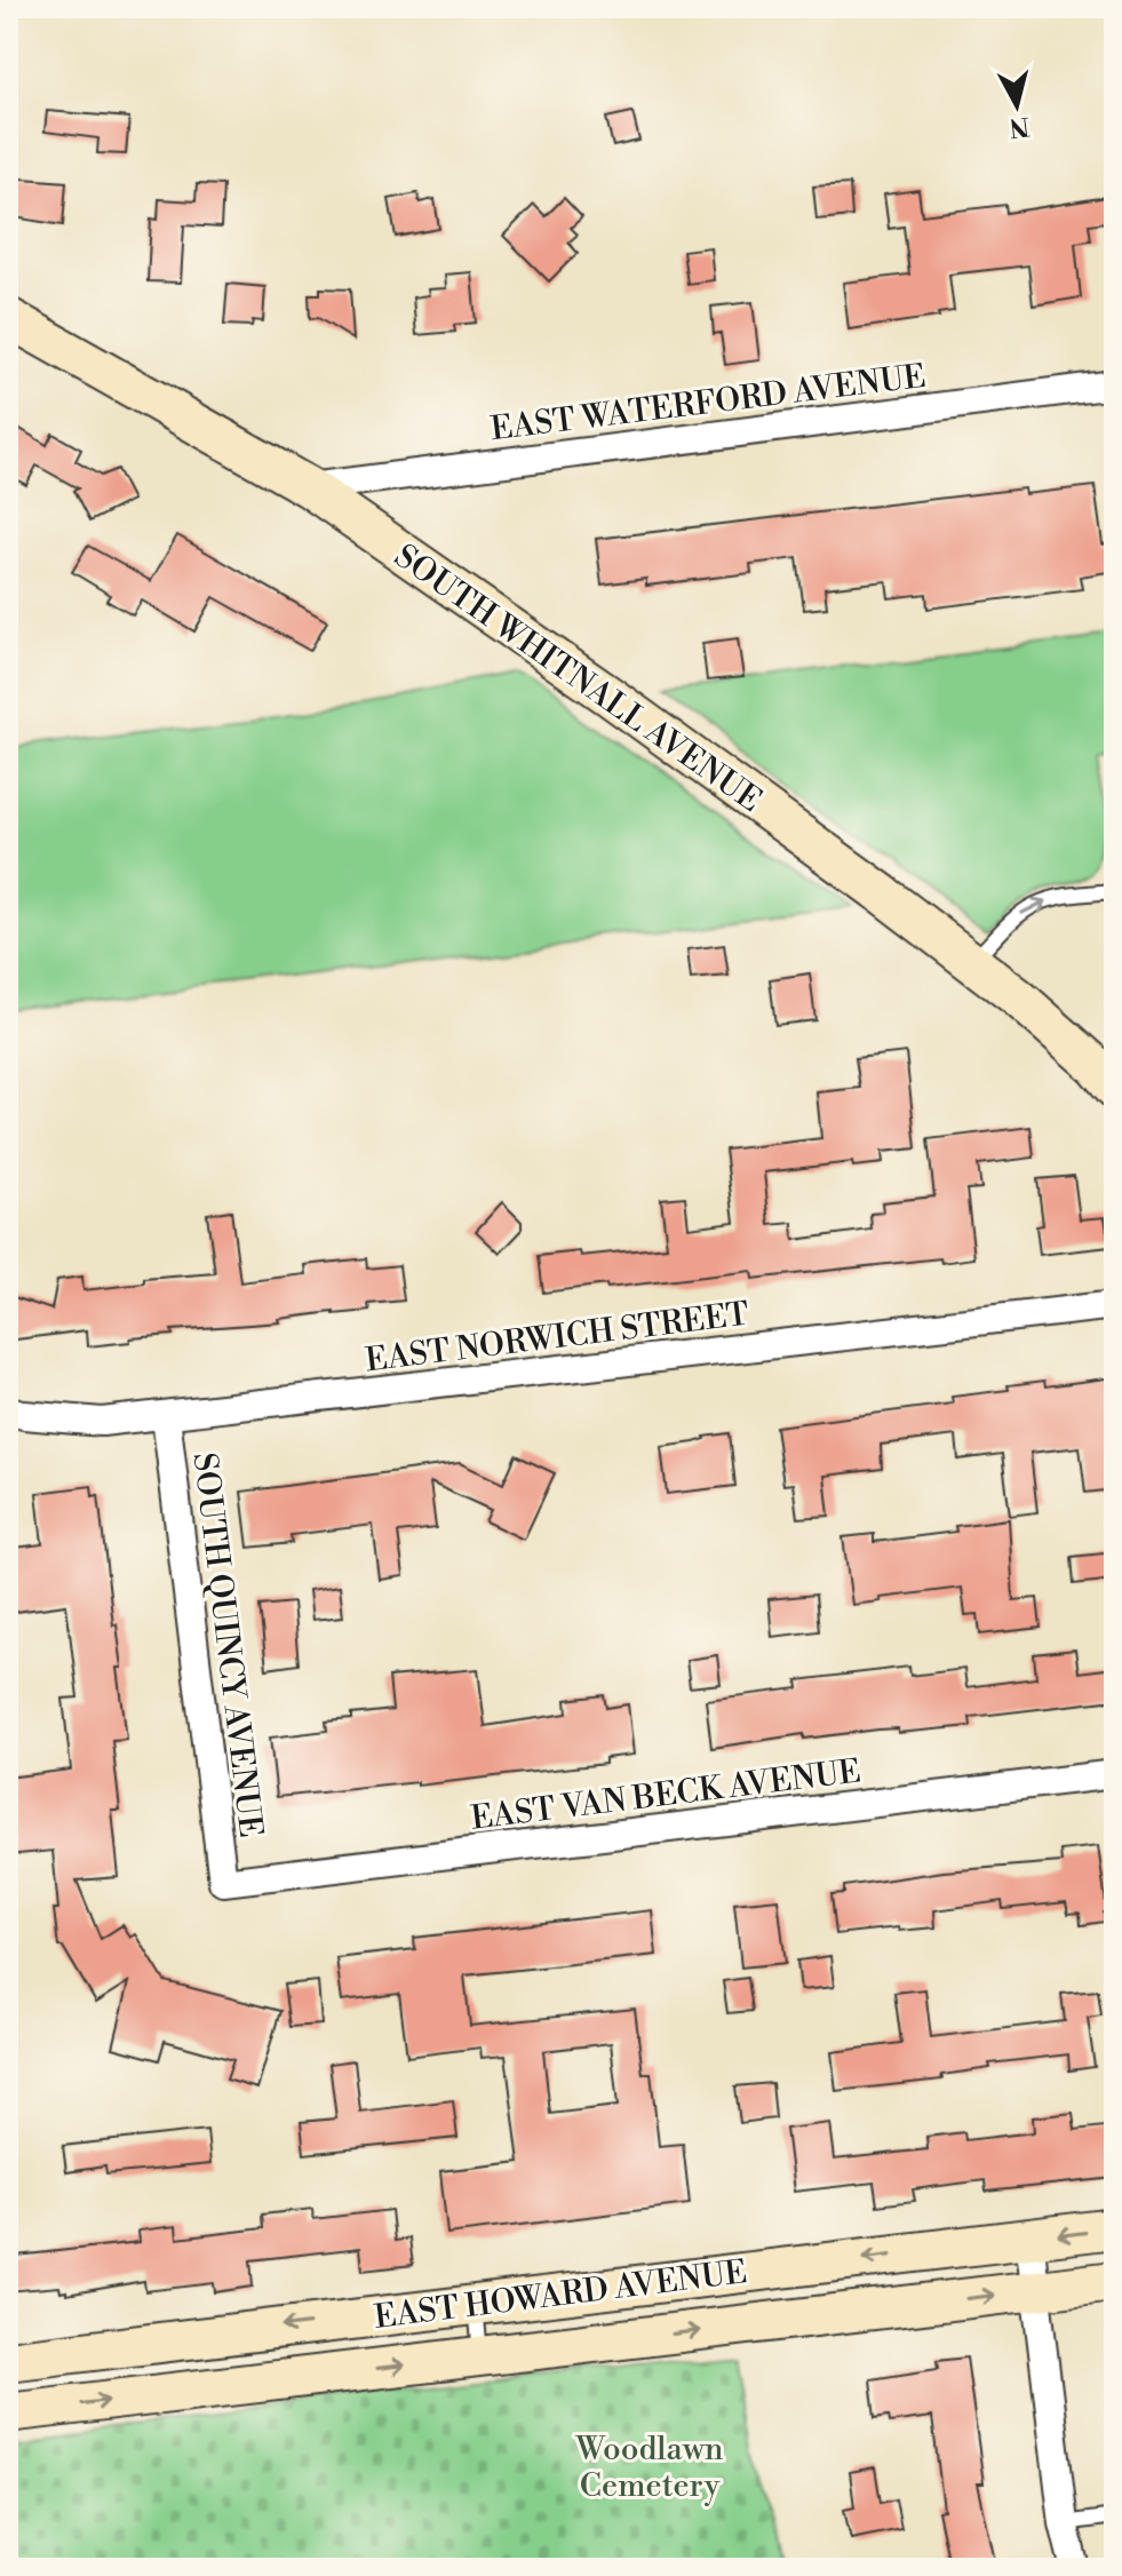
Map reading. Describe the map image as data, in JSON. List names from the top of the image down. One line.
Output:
{"streets":{"main road":["SOUTH WHITNALL AVENUE","EAST HOWARD AVENUE"],"street":["EAST WATERFORD AVENUE","EAST NORWICH STREET","SOUTH QUINCY AVENUE","EAST VAN BECK AVENUE"]},"crossings":[["EAST WATERFORD AVENUE","SOUTH WHITNALL AVENUE"],["EAST NORWICH STREET","SOUTH QUINCY AVENUE"],["SOUTH QUINCY AVENUE","EAST VAN BECK AVENUE"]],"parks":["Woodlawn Cemetery"],"north":"bottom"}
